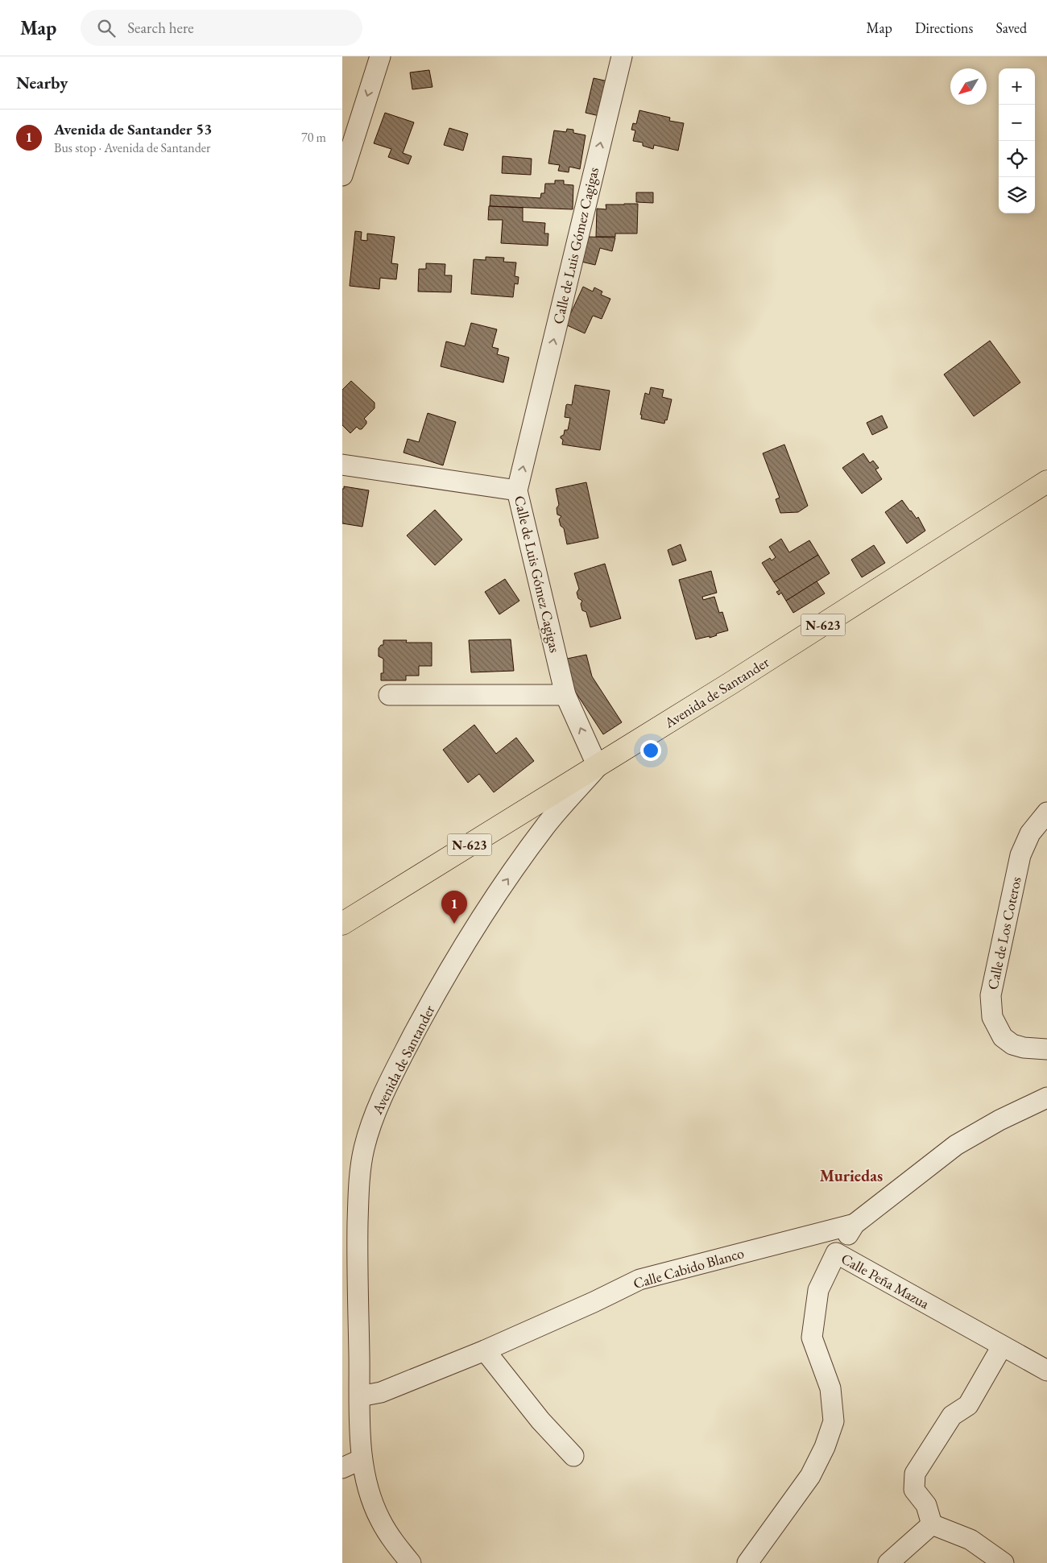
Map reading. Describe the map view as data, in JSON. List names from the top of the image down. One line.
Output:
{"streets":{"highway":["N-623","Avenida de Santander"],"street":["Calle de Luis Gómez Cagigas","Calle de Los Coteros","Calle Cabido Blanco","Calle Peña Mazua"]},"crossings":[["Calle de Luis Gómez Cagigas","Avenida de Santander"],["Avenida de Santander","Calle Cabido Blanco"]],"one_way":["Calle de Luis Gómez Cagigas","Avenida de Santander"],"districts":["Muriedas"],"north":"bottom left","page":{"header":"Map","search":"Search here","nav":["Map","Directions","Saved"],"heading":"Nearby","map_buttons":["+","−"],"list":[{"mark":"1","name":"Avenida de Santander 53","note":"Bus stop · Avenida de Santander","value":"70 m"}],"pins":"1"}}
